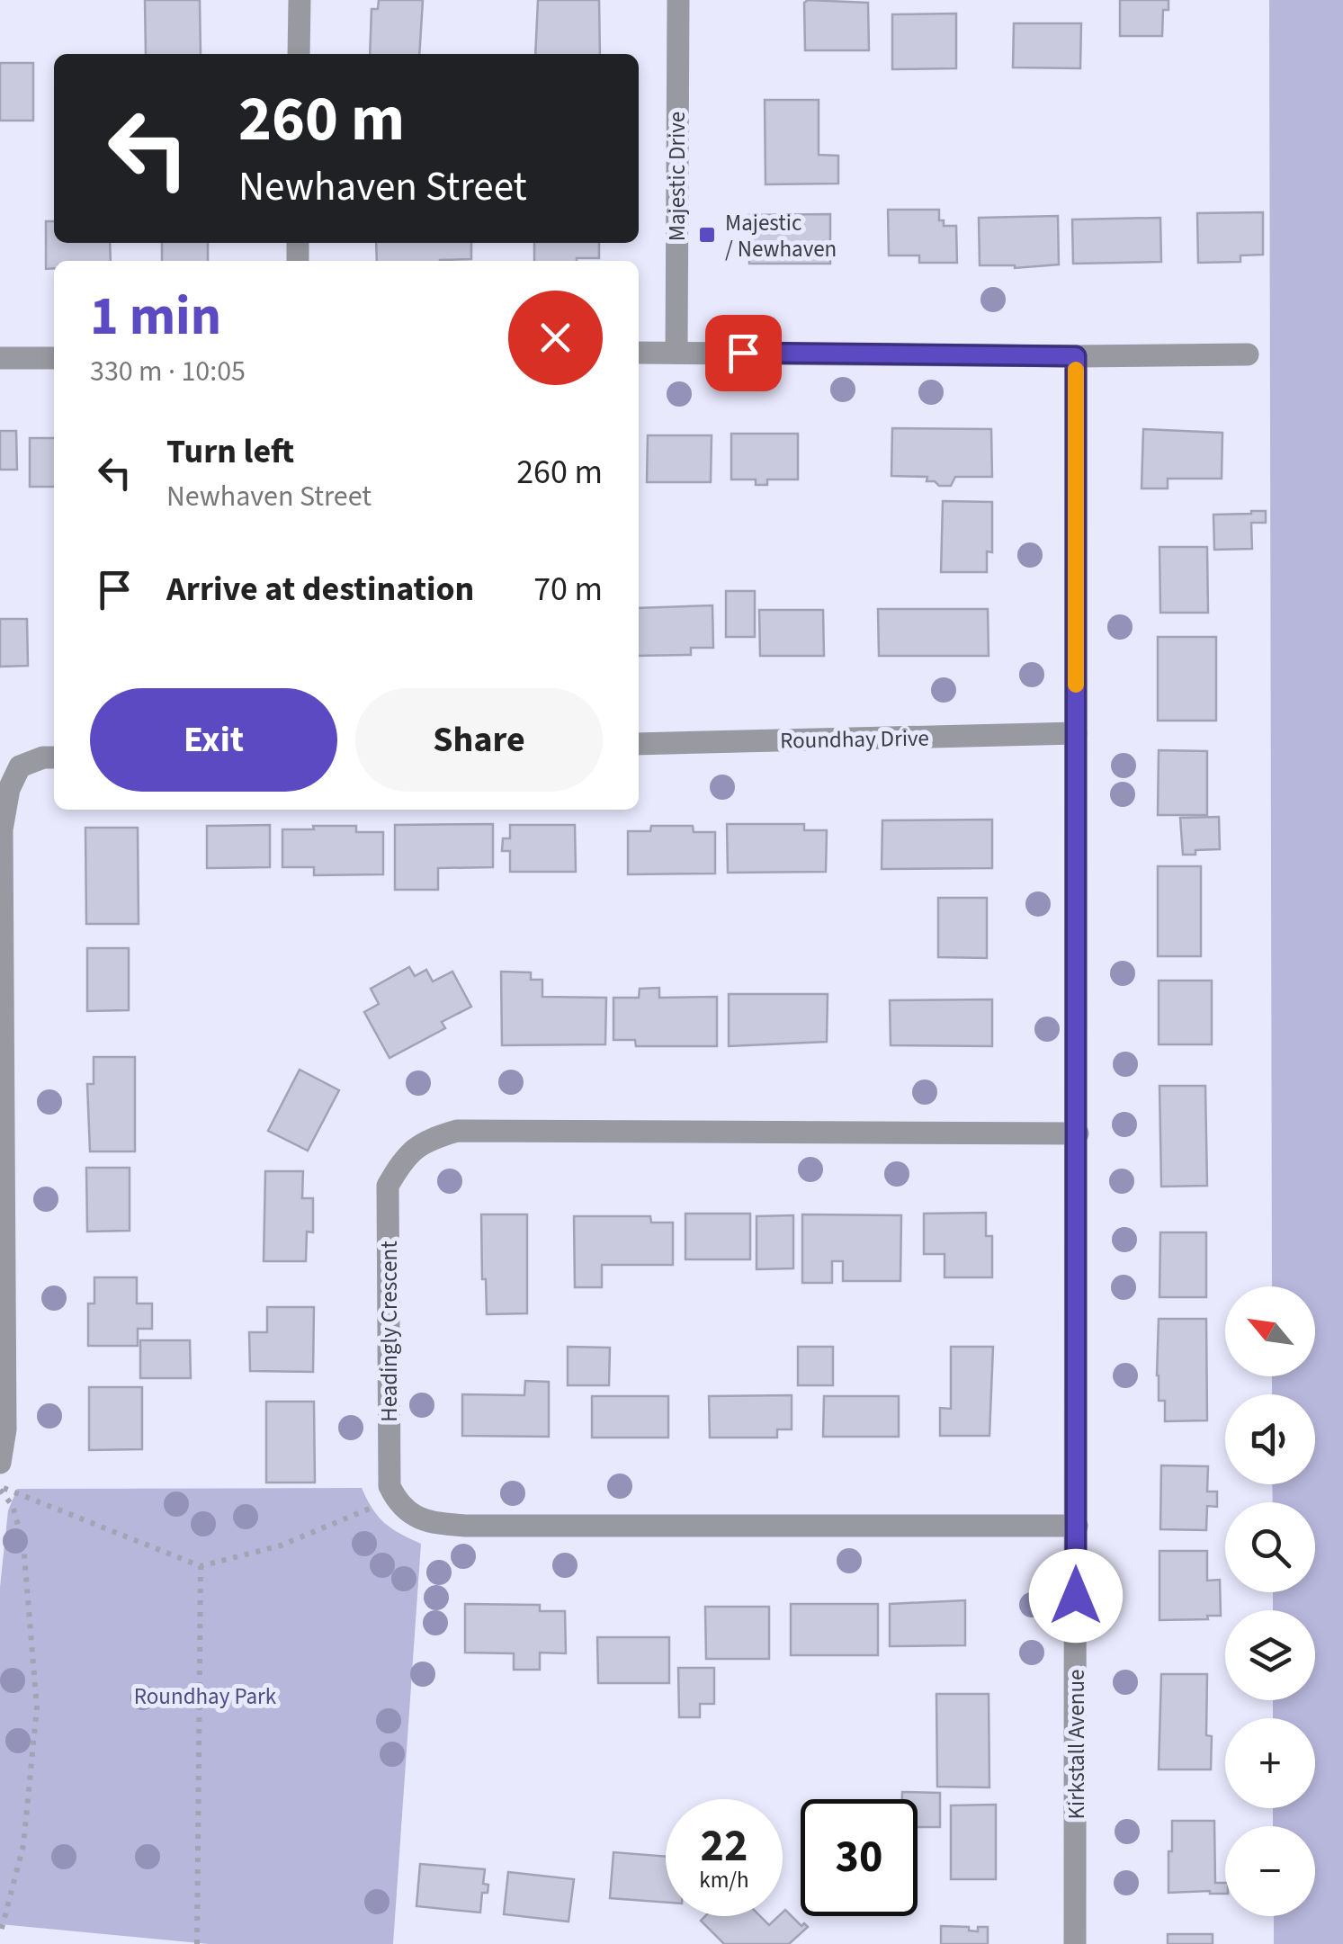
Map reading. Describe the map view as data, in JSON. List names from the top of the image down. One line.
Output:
{"streets":{"street":["Majestic Drive","Roundhay Drive","Headingly Crescent","Kirkstall Avenue"]},"crossings":[["Roundhay Drive","Kirkstall Avenue"],["Headingly Crescent","Kirkstall Avenue"]],"parks":["Roundhay Park"],"places":{"transit":["Majestic / Newhaven"]},"north":"top left","page":{"turn":["260 m","Newhaven Street"],"heading":["1 min","330 m · 10:05"],"list":[{"name":"Turn left","note":"Newhaven Street","value":"260 m"},{"name":"Arrive at destination","value":"70 m"}],"buttons":["Exit","Share"],"map_buttons":["+","−"],"speed":"22 km/h","limit":"30"}}
